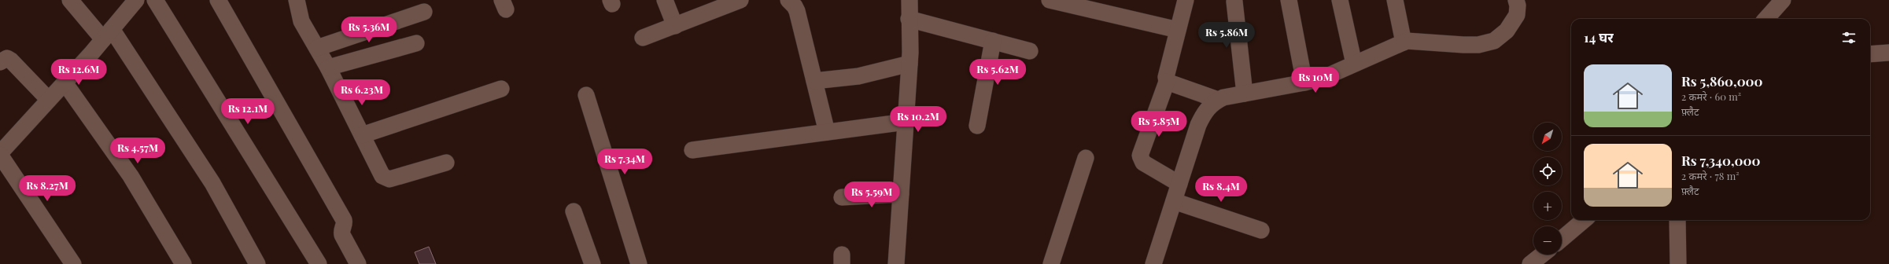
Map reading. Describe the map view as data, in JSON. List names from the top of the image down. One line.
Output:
{"north":"bottom left","page":{"price":["Rs 5.36M","Rs 5.86M","Rs 12.6M","Rs 5.62M","Rs 10M","Rs 6.23M","Rs 12.1M","Rs 10.2M","Rs 5.85M","Rs 4.57M","Rs 7.34M","Rs 8.27M","Rs 8.4M","Rs 5.59M"],"heading":"14 घर","list":[{"name":"Rs 5,860,000","note":"2 कमरे · 60 m² · फ़्लैट"},{"name":"Rs 7,340,000","note":"2 कमरे · 78 m² · फ़्लैट"}],"map_buttons":["+","−"]}}
